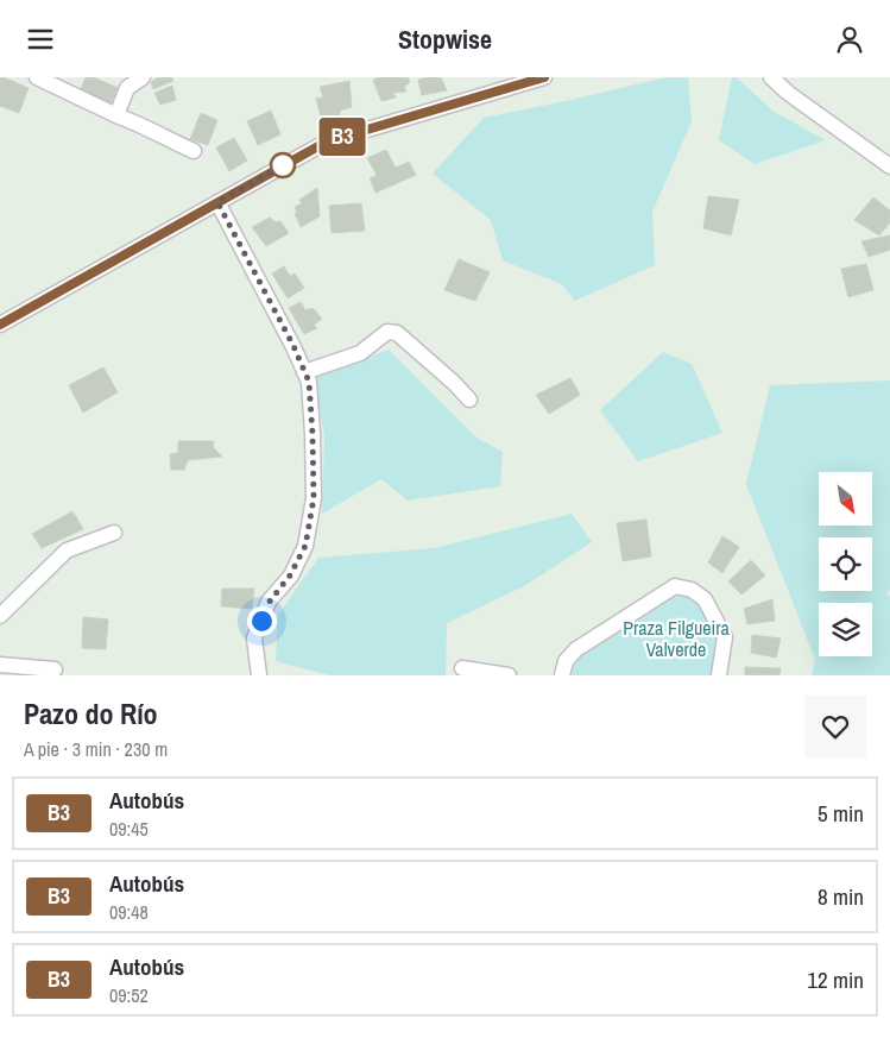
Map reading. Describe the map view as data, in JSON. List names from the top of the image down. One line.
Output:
{"parks":["Praza Filgueira Valverde"],"lines":["bus line B3"],"north":"bottom right","page":{"header":"Stopwise","on_map":"B3","heading":["Pazo do Río","A pie · 3 min · 230 m"],"list":[{"mark":"B3","name":"Autobús","note":"09:45","value":"5 min"},{"mark":"B3","name":"Autobús","note":"09:48","value":"8 min"},{"mark":"B3","name":"Autobús","note":"09:52","value":"12 min"}]}}
